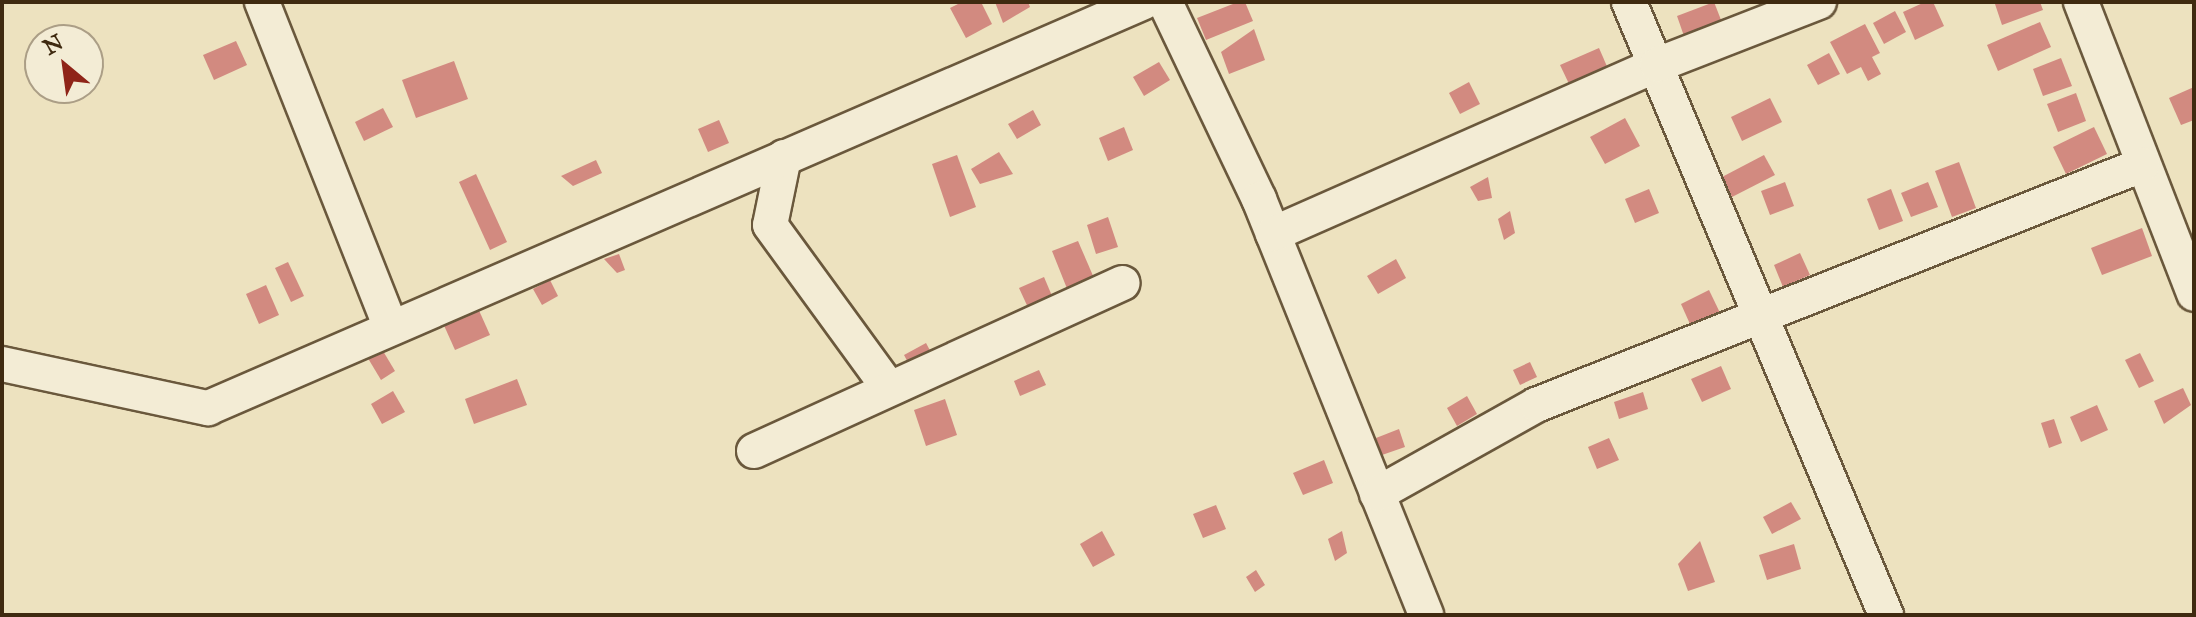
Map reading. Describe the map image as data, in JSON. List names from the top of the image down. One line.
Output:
{"north":"top left"}
